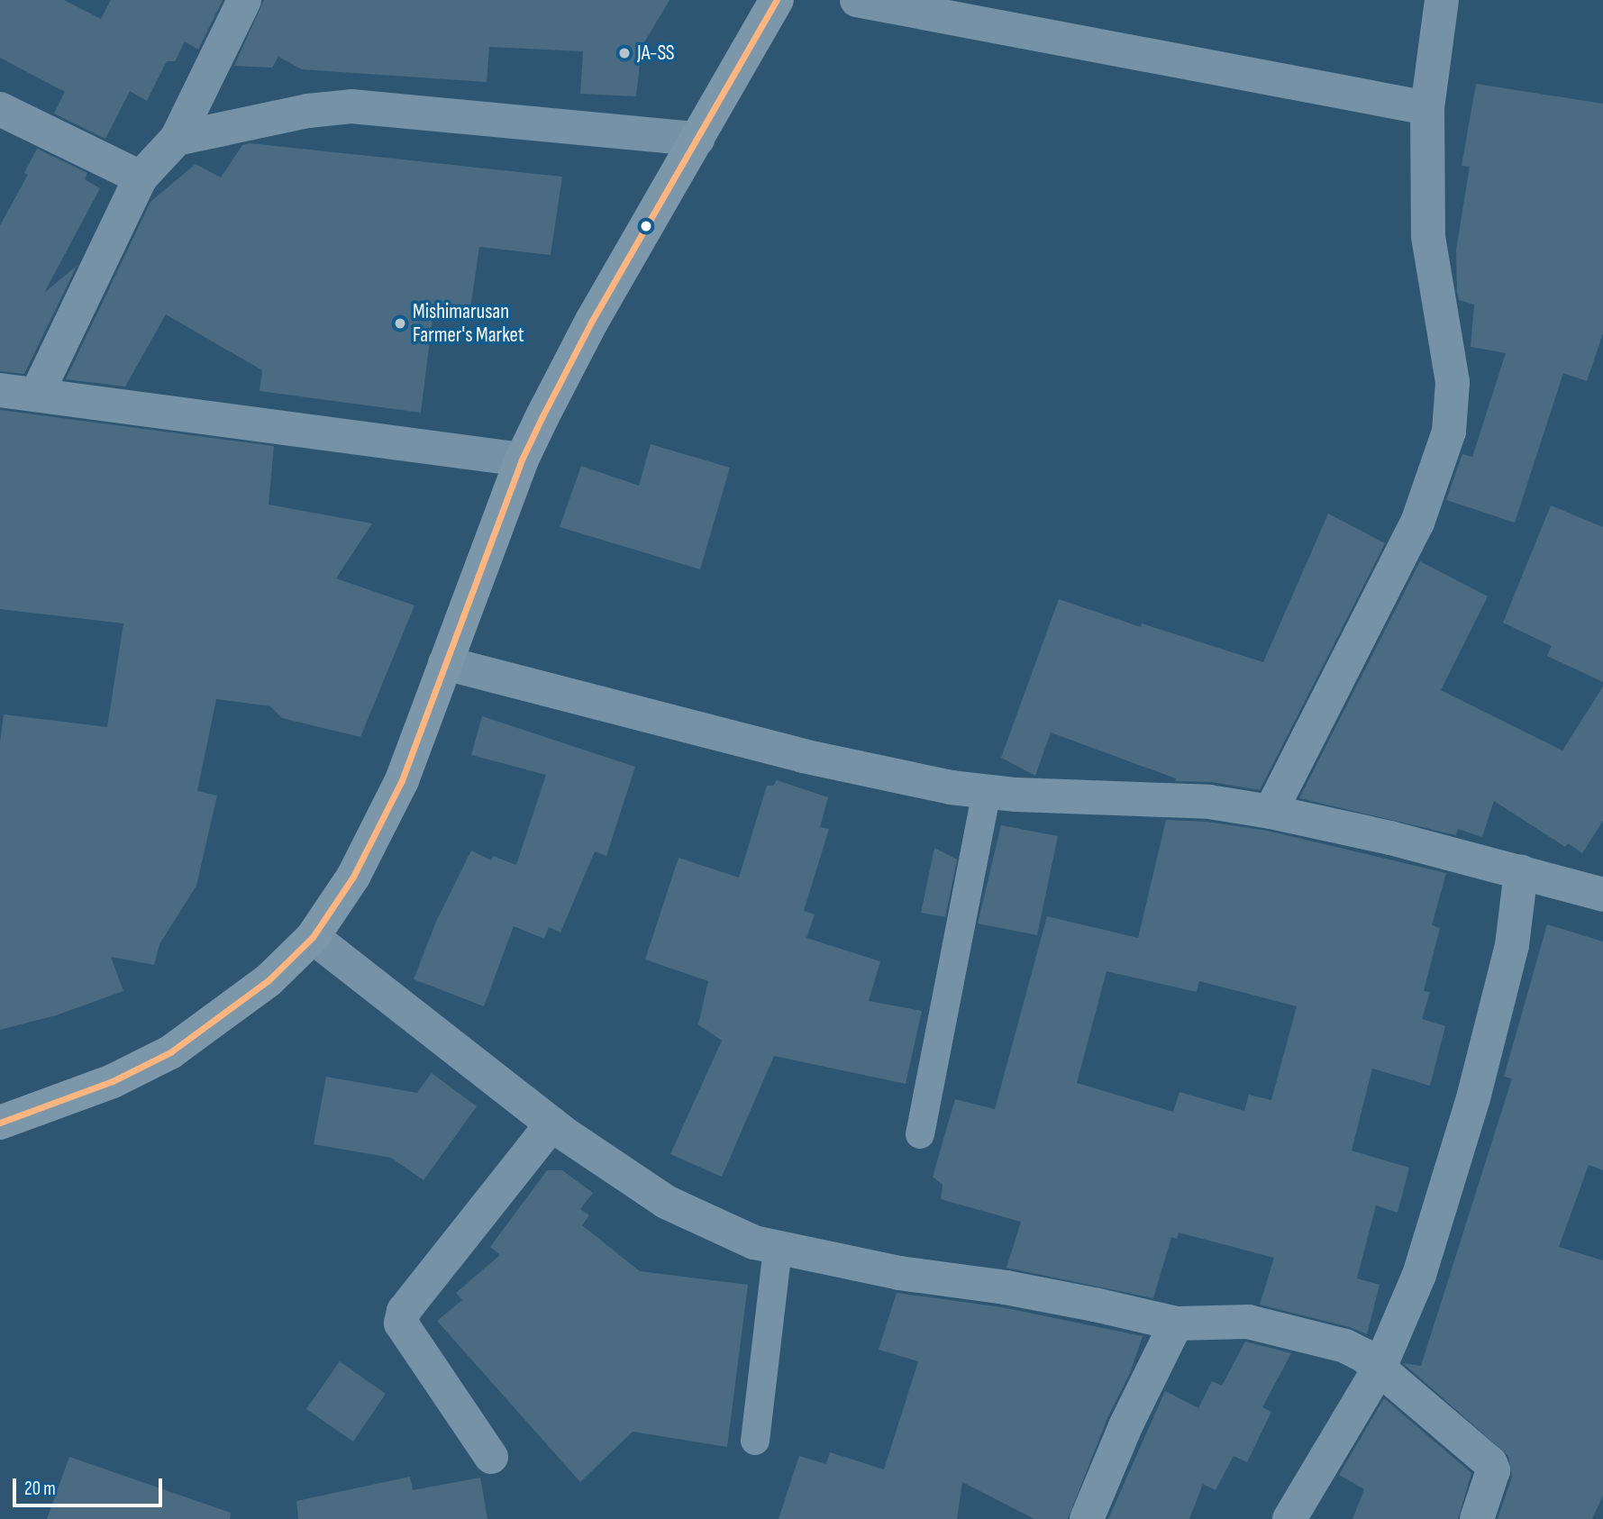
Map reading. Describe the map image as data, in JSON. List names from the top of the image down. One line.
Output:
{"places":["JA-SS","Mishimarusan Farmer's Market"],"scale_bar":"20 m"}
